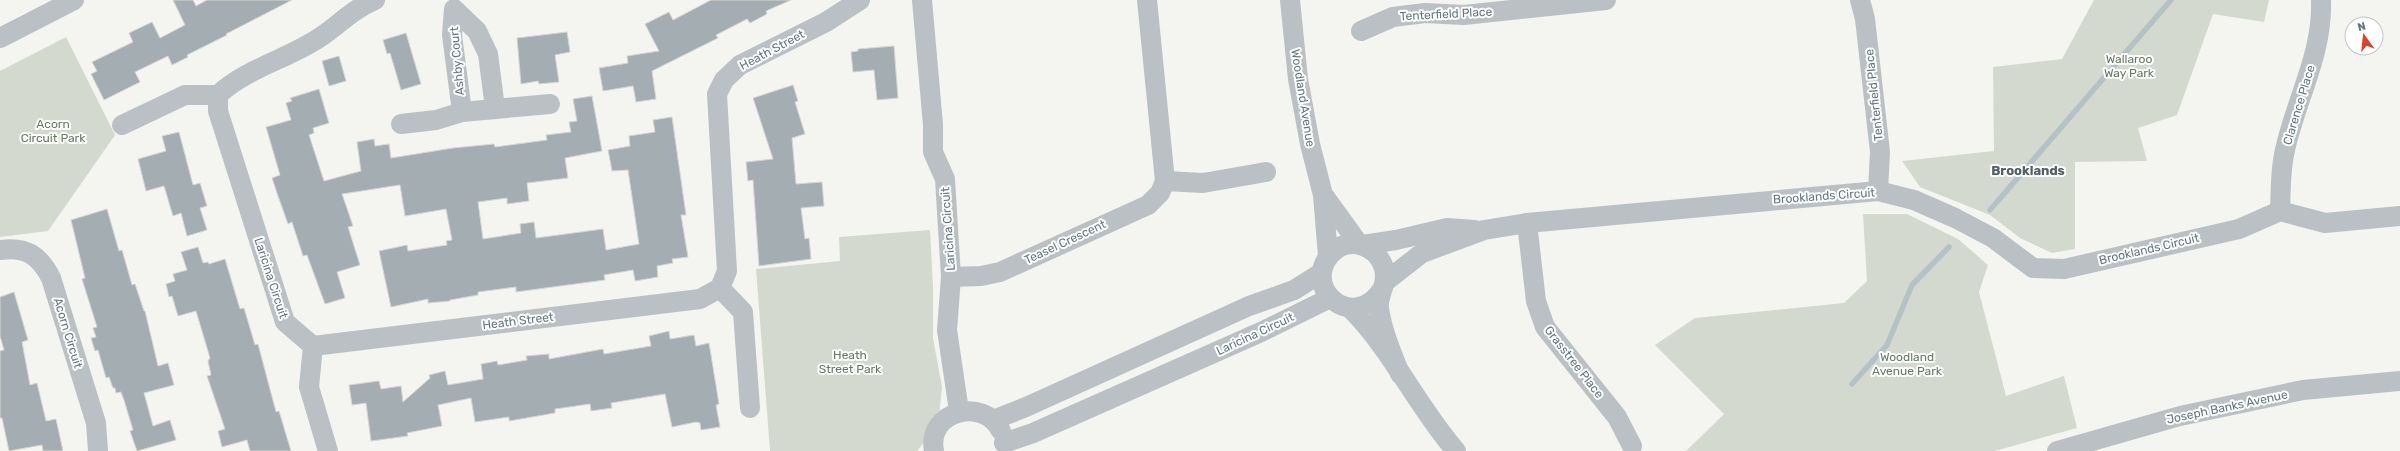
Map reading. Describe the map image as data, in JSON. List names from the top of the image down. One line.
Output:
{"streets":{"street":["Tenterfield Place","Heath Street","Ashby Court","Woodland Avenue","Clarence Place","Brooklands Circuit","Laricina Circuit","Teasel Crescent","Acorn Circuit","Grasstree Place","Joseph Banks Avenue"]},"crossings":[["Tenterfield Place","Brooklands Circuit"],["Heath Street","Laricina Circuit"],["Woodland Avenue","Brooklands Circuit"],["Woodland Avenue","Laricina Circuit"],["Clarence Place","Brooklands Circuit"],["Brooklands Circuit","Laricina Circuit"],["Brooklands Circuit","Grasstree Place"],["Laricina Circuit","Teasel Crescent"]],"districts":["Brooklands"],"parks":["Wallaroo Way Park","Acorn Circuit Park","Heath Street Park","Woodland Avenue Park"],"north":"top"}
